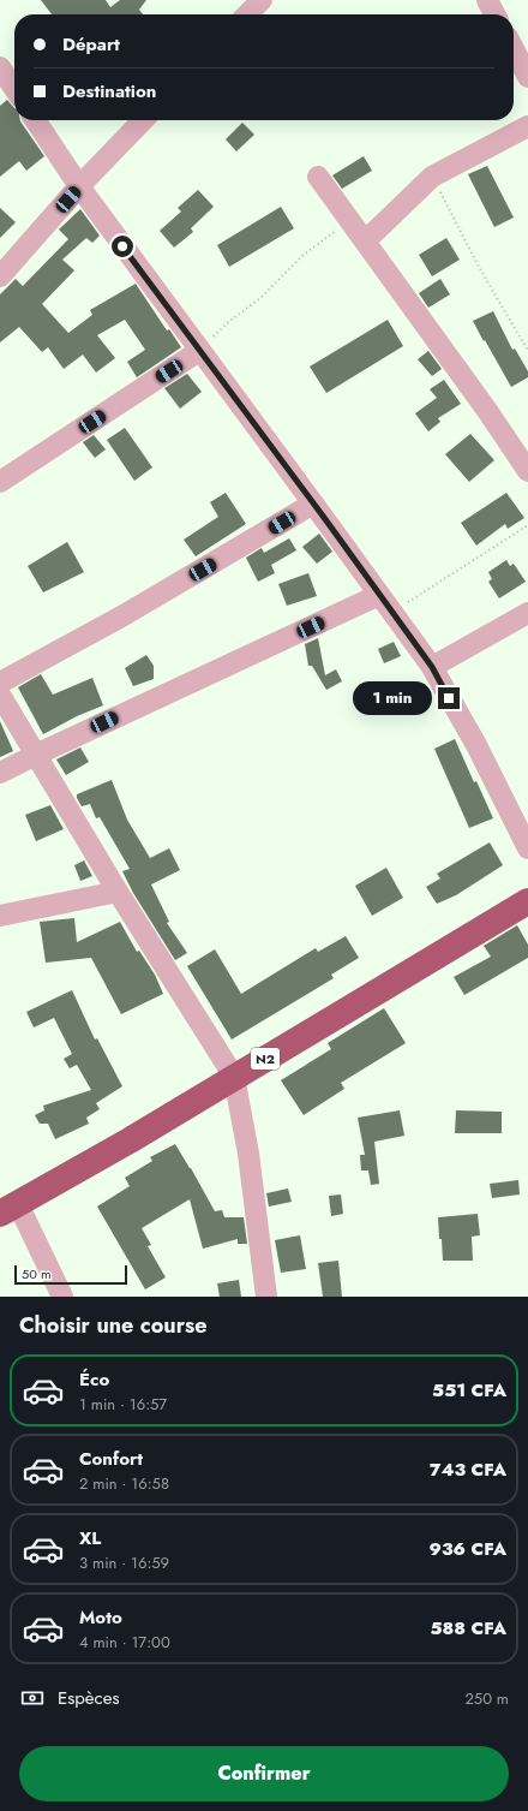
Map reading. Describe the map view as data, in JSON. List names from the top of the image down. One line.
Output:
{"streets":{"highway":["N2"]},"scale_bar":"50 m","page":{"banner":["Départ","Destination"],"bubble":"1 min","scale":"50 m","heading":"Choisir une course","list":[{"name":"Éco","note":"1 min · 16:57","value":"551 CFA"},{"name":"Confort","note":"2 min · 16:58","value":"743 CFA"},{"name":"XL","note":"3 min · 16:59","value":"936 CFA"},{"name":"Moto","note":"4 min · 17:00","value":"588 CFA"}],"pay":["Espèces","250 m"],"buttons":"Confirmer"}}
